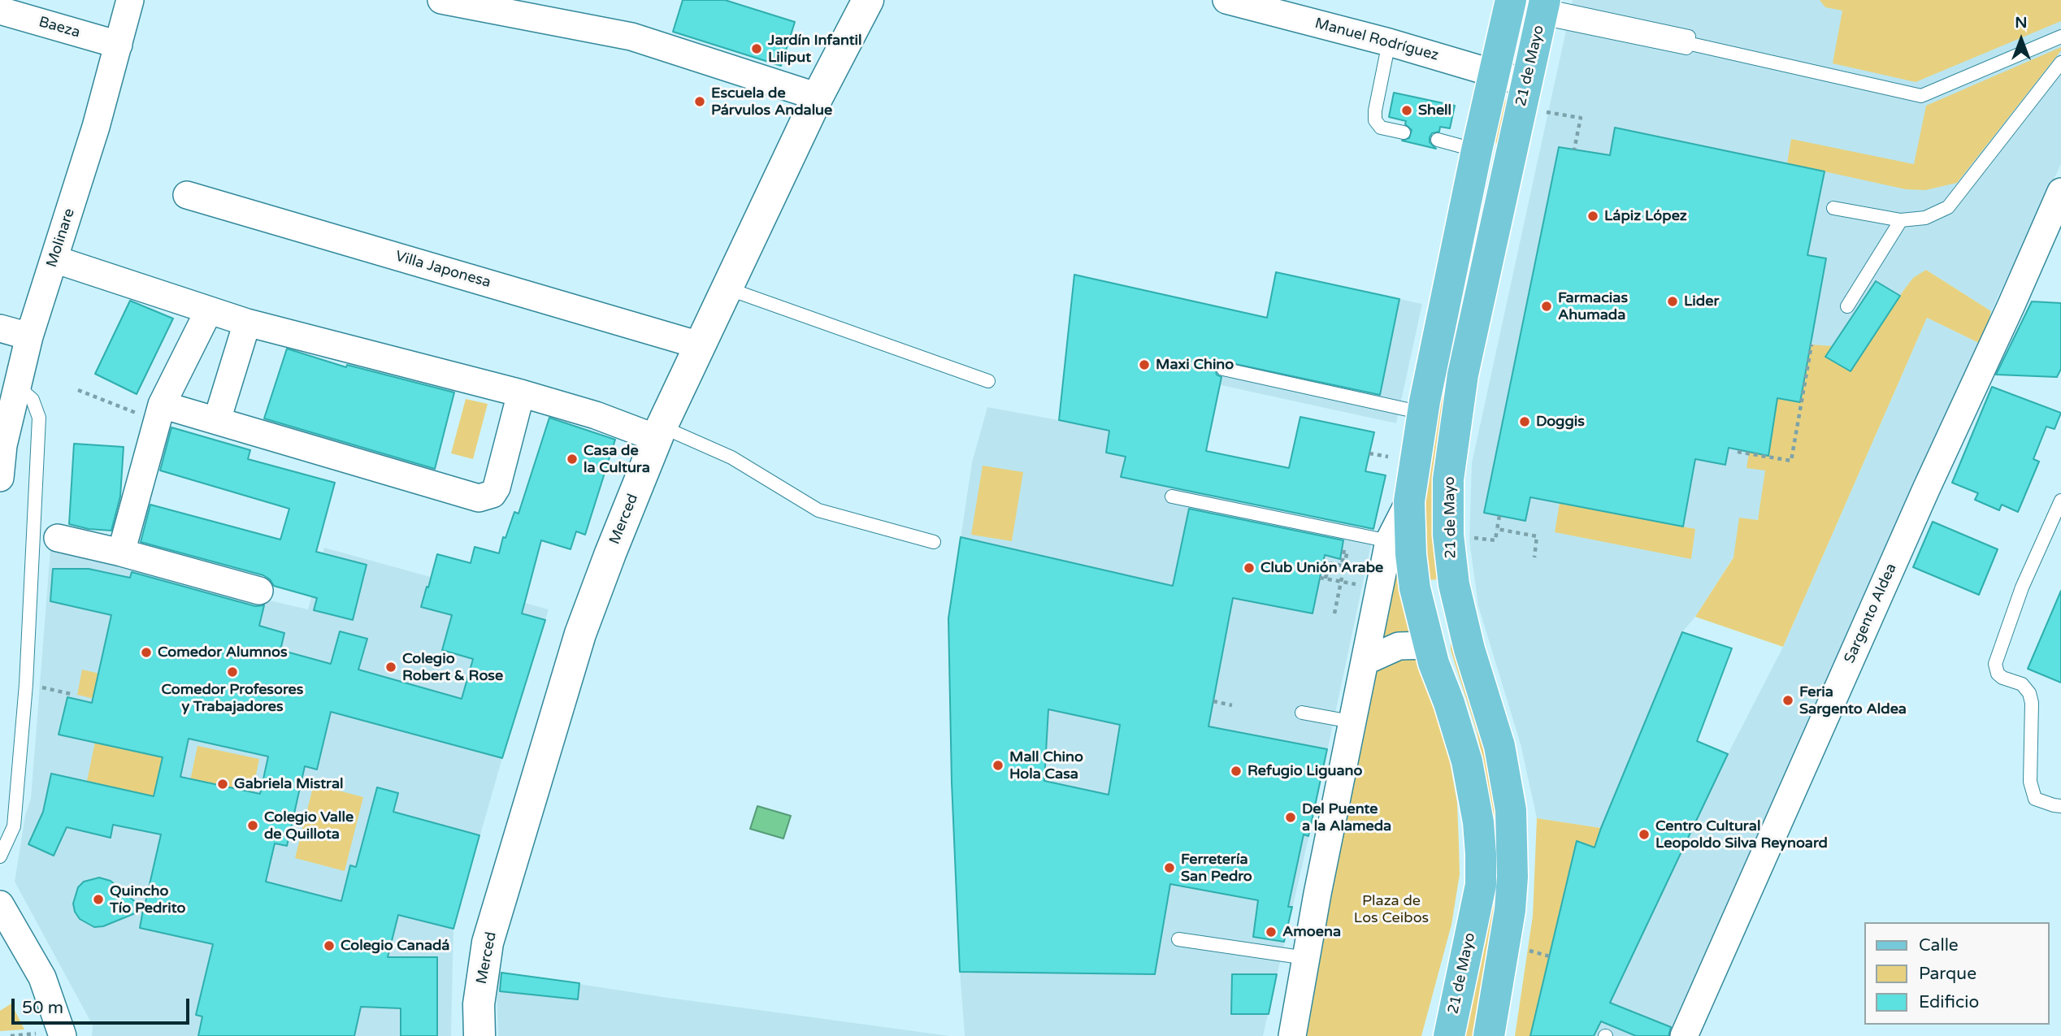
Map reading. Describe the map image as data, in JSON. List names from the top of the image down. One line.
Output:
{"streets":{"main road":["21 de Mayo","Merced"],"street":["Baeza","Manuel Rodríguez","Molinare","Villa Japonesa","Sargento Aldea"]},"crossings":[["Baeza","Molinare"],["Manuel Rodríguez","21 de Mayo"],["Villa Japonesa","Merced"]],"parks":["Plaza de Los Ceibos"],"places":["Jardín Infantil Liliput","Escuela de Párvulos Andalue","Shell","Lápiz López","Lider","Farmacias Ahumada","Maxi Chino","Doggis","Casa de la Cultura","Club Unión Arabe","Comedor Alumnos","Colegio Robert & Rose","Comedor Profesores y Trabajadores","Feria Sargento Aldea","Mall Chino Hola Casa","Refugio Liguano","Gabriela Mistral","Del Puente a la Alameda","Colegio Valle de Quillota","Centro Cultural Leopoldo Silva Reynoard","Ferretería San Pedro","Quincho Tío Pedrito","Amoena","Colegio Canadá"],"legend":["Calle","Parque","Edificio"],"scale_bar":"50 m","north":"top"}
